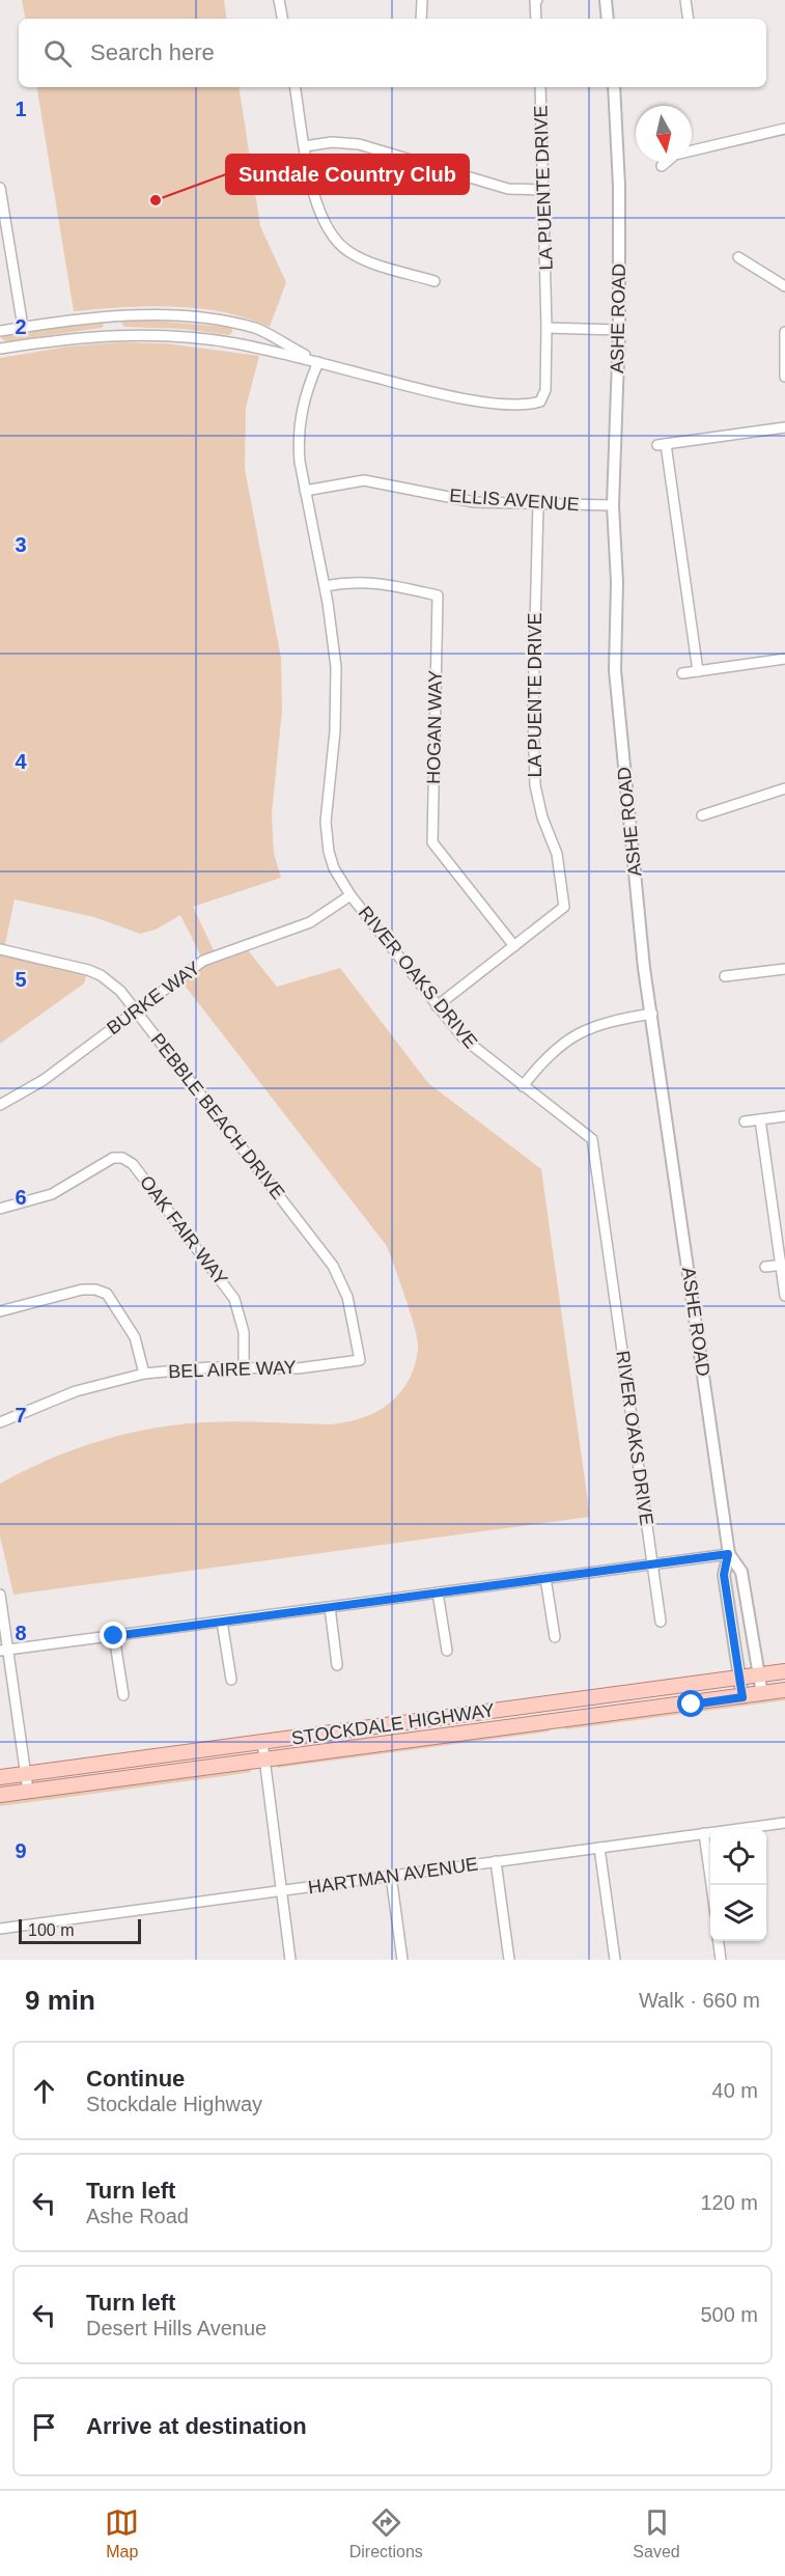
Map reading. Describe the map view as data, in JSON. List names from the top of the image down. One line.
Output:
{"streets":{"main road":["STOCKDALE HIGHWAY"],"street":["LA PUENTE DRIVE","ASHE ROAD","ELLIS AVENUE","HOGAN WAY","RIVER OAKS DRIVE","BURKE WAY","PEBBLE BEACH DRIVE","OAK FAIR WAY","BEL AIRE WAY","HARTMAN AVENUE"]},"crossings":[["LA PUENTE DRIVE","ELLIS AVENUE"],["LA PUENTE DRIVE","HOGAN WAY"],["LA PUENTE DRIVE","RIVER OAKS DRIVE"],["ASHE ROAD","ELLIS AVENUE"],["ASHE ROAD","STOCKDALE HIGHWAY"],["ELLIS AVENUE","RIVER OAKS DRIVE"],["HOGAN WAY","RIVER OAKS DRIVE"],["RIVER OAKS DRIVE","BURKE WAY"],["BURKE WAY","PEBBLE BEACH DRIVE"],["PEBBLE BEACH DRIVE","BEL AIRE WAY"],["OAK FAIR WAY","BEL AIRE WAY"]],"places":["Sundale Country Club"],"scale_bar":"100 m","north":"bottom","page":{"search":"Search here","scale":"100 m","heading":["9 min","Walk · 660 m"],"list":[["Continue","Stockdale Highway","40 m"],["Turn left","Ashe Road","120 m"],["Turn left","Desert Hills Avenue","500 m"],"Arrive at destination"],"nav":["Map","Directions","Saved"]},"grid":{"rows":["1","2","3","4","5","6","7","8","9"]}}
